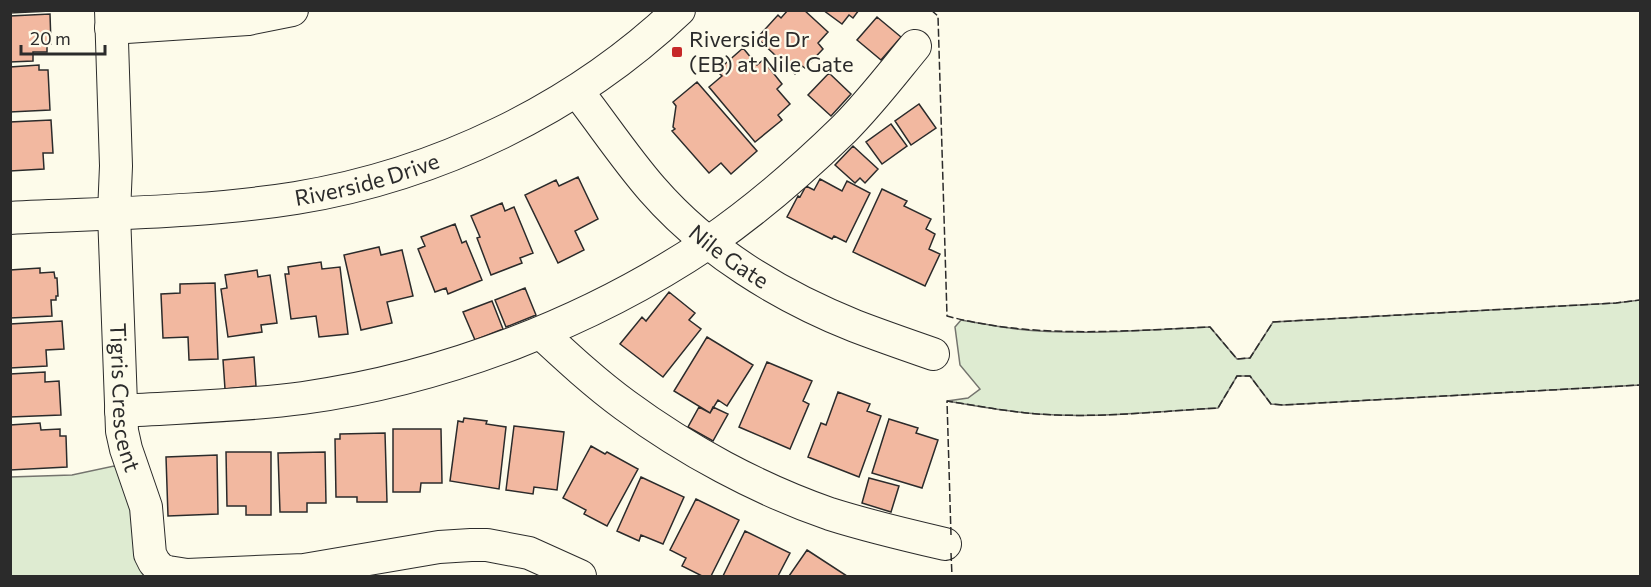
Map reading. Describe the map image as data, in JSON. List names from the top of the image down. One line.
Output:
{"streets":{"street":["Riverside Drive","Nile Gate","Tigris Crescent"]},"crossings":[["Riverside Drive","Nile Gate"],["Riverside Drive","Tigris Crescent"]],"places":{"transit":["Riverside Dr (EB) at Nile Gate"]},"scale_bar":"20 m"}
